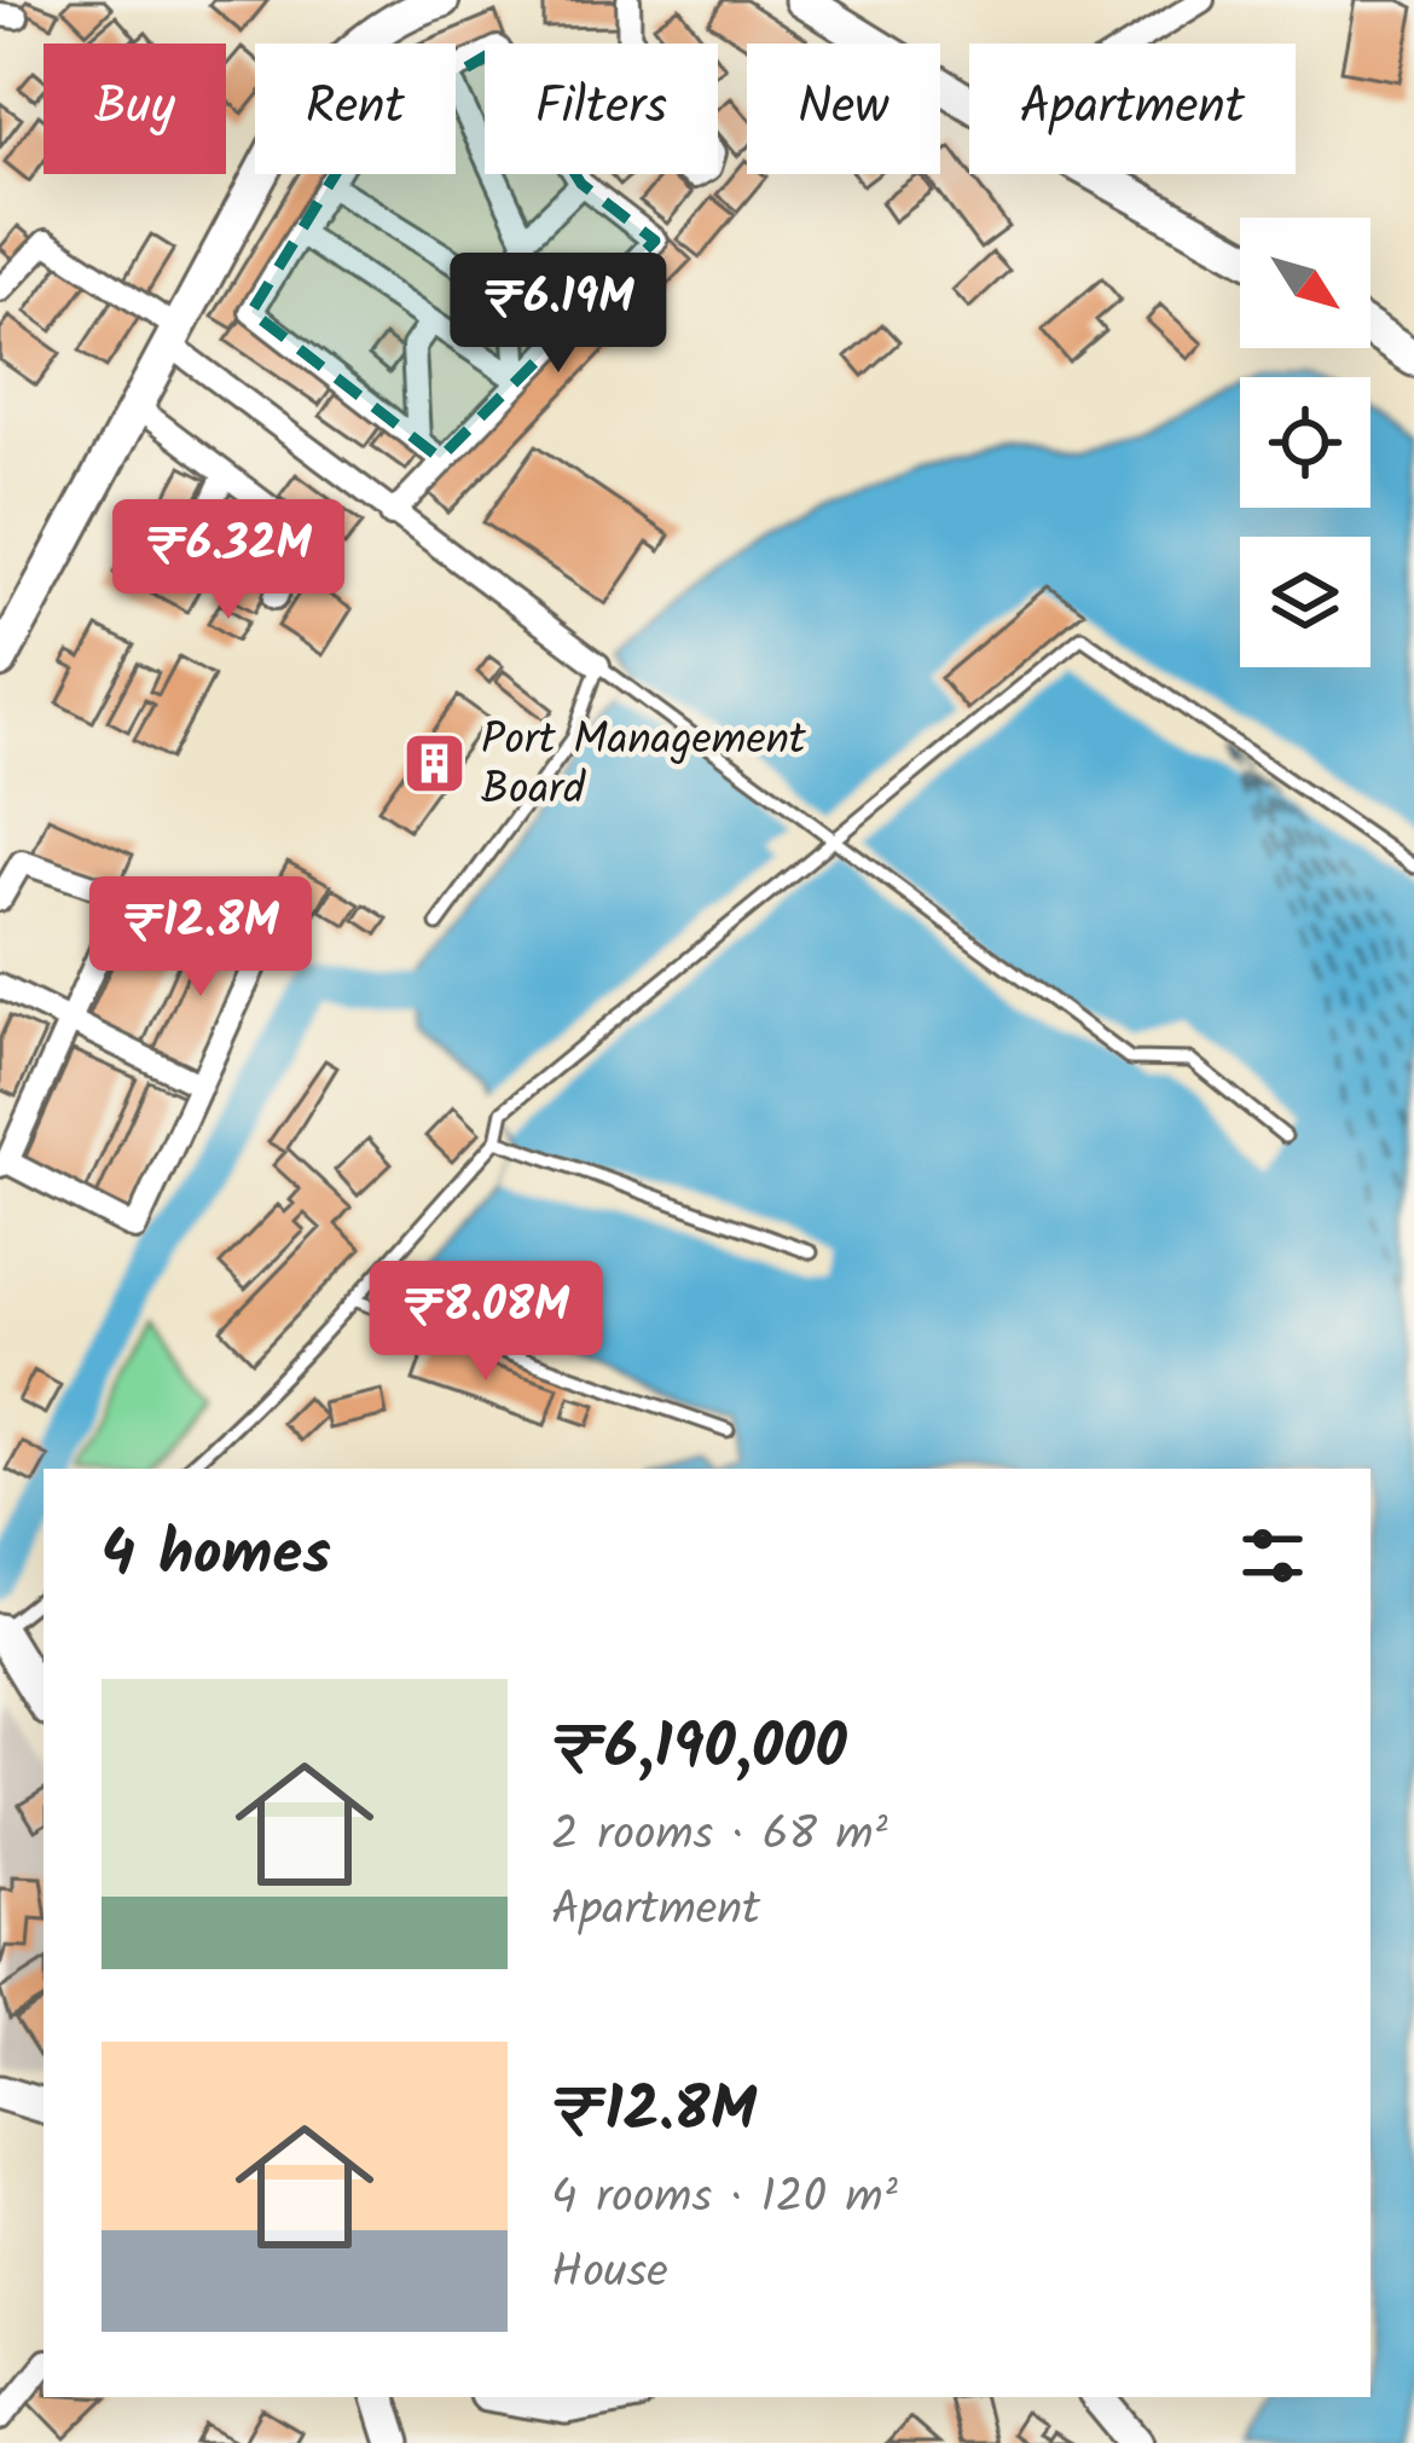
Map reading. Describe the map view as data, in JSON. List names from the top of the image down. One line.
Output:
{"places":{"building":["Port Management Board"]},"north":"bottom right","page":{"chip":["Buy","Rent","Filters","New","Apartment"],"price":["₹6.19M","₹6.32M","₹12.8M","₹8.08M"],"heading":"4 homes","list":[{"name":"₹6,190,000","note":"2 rooms · 68 m² · Apartment"},{"name":"₹12.8M","note":"4 rooms · 120 m² · House"}]}}
